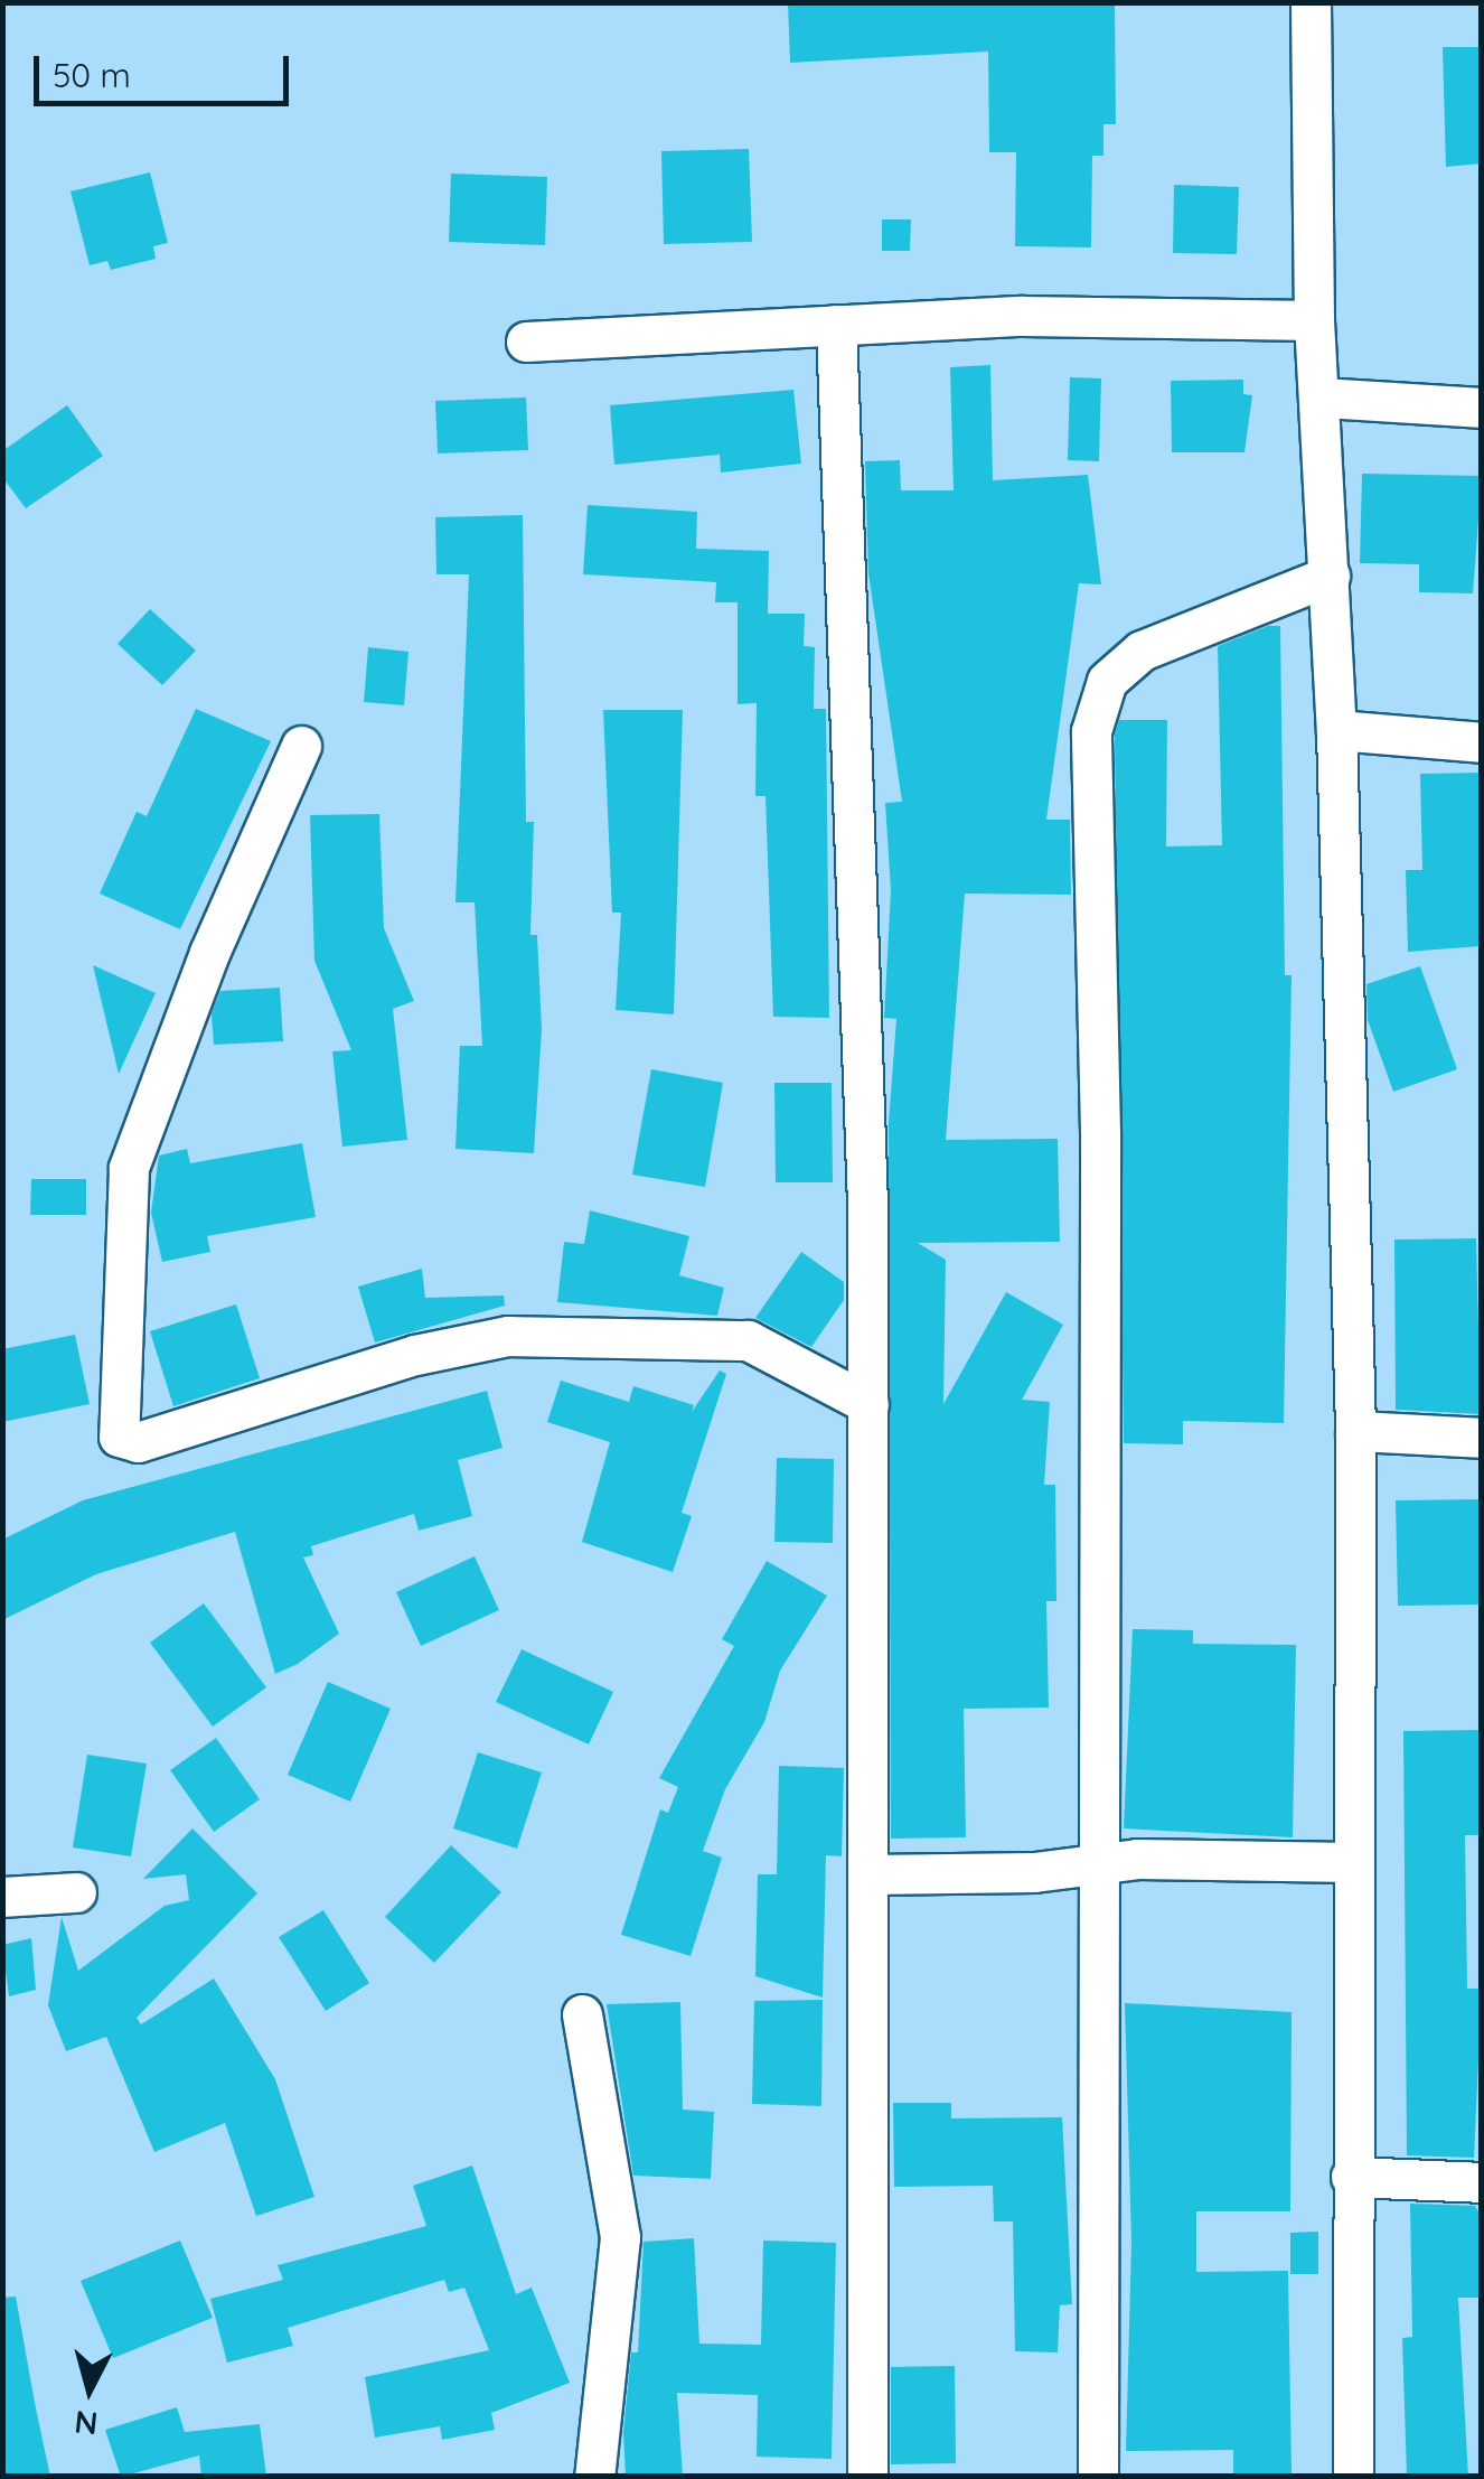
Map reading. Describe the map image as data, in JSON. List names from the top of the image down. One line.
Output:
{"scale_bar":"50 m","north":"bottom"}
